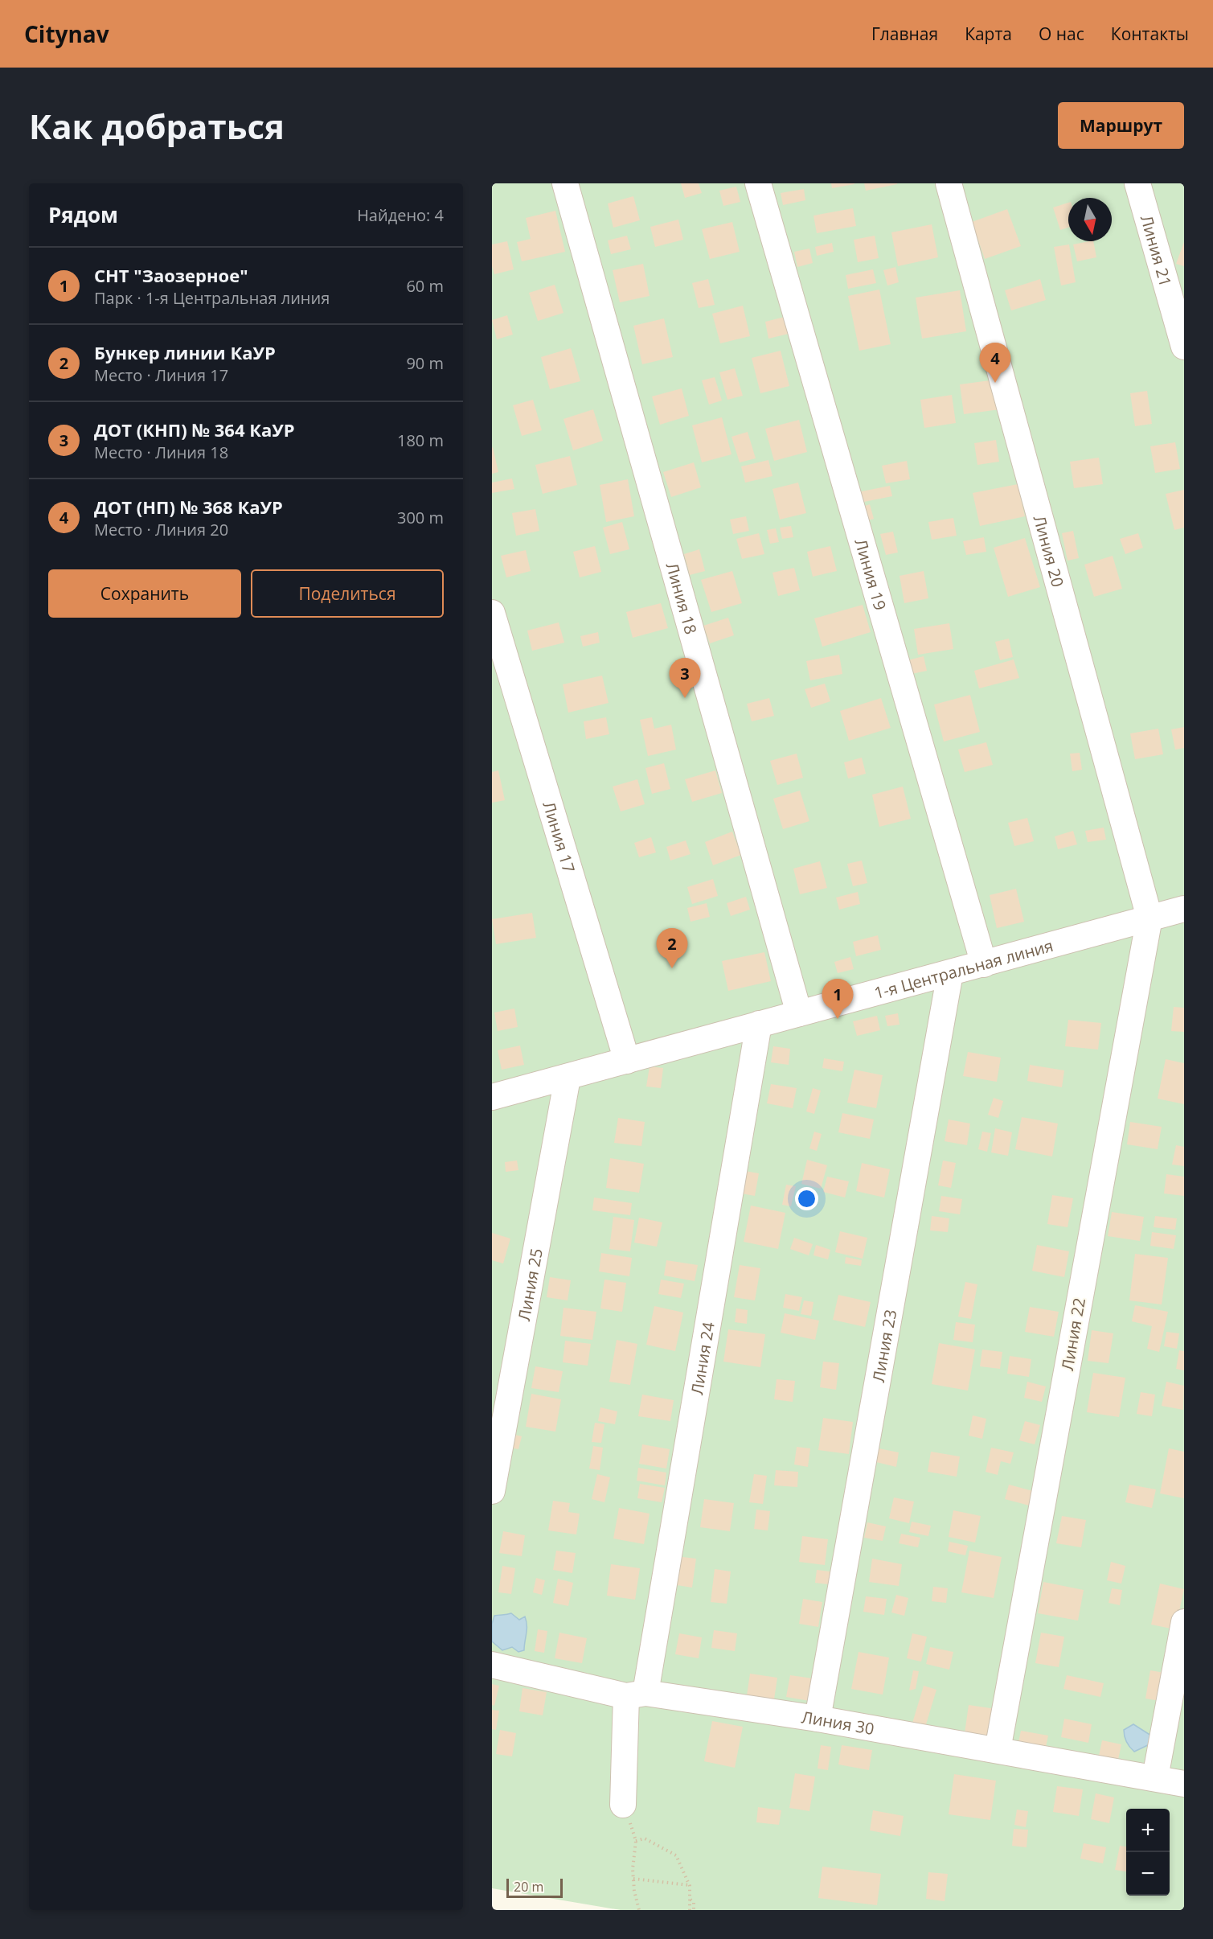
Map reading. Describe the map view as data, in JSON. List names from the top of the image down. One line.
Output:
{"streets":{"street":["Линия 21","Линия 20","Линия 19","Линия 18","Линия 17","1-я Центральная линия","Линия 25","Линия 22","Линия 23","Линия 24","Линия 30"]},"crossings":[["Линия 20","1-я Центральная линия"],["Линия 20","Линия 22"],["Линия 19","1-я Центральная линия"],["Линия 18","1-я Центральная линия"],["Линия 17","1-я Центральная линия"],["1-я Центральная линия","Линия 25"],["1-я Центральная линия","Линия 22"],["1-я Центральная линия","Линия 23"],["1-я Центральная линия","Линия 24"],["Линия 22","Линия 30"],["Линия 23","Линия 30"],["Линия 24","Линия 30"]],"scale_bar":"20 m","north":"bottom","page":{"header":"Citynav","nav":["Главная","Карта","О нас","Контакты"],"buttons":["Маршрут",["Сохранить","Поделиться"]],"title":"Как добраться","heading":["Рядом","Найдено: 4"],"list":[{"mark":"1","name":"СНТ \"Заозерное\"","note":"Парк · 1-я Центральная линия","value":"60 m"},{"mark":"2","name":"Бункер линии КаУР","note":"Место · Линия 17","value":"90 m"},{"mark":"3","name":"ДОТ (КНП) № 364 КаУР","note":"Место · Линия 18","value":"180 m"},{"mark":"4","name":"ДОТ (НП) № 368 КаУР","note":"Место · Линия 20","value":"300 m"}],"pins":["4","3","2","1"],"map_buttons":["+","−"],"scale":"20 m"}}
